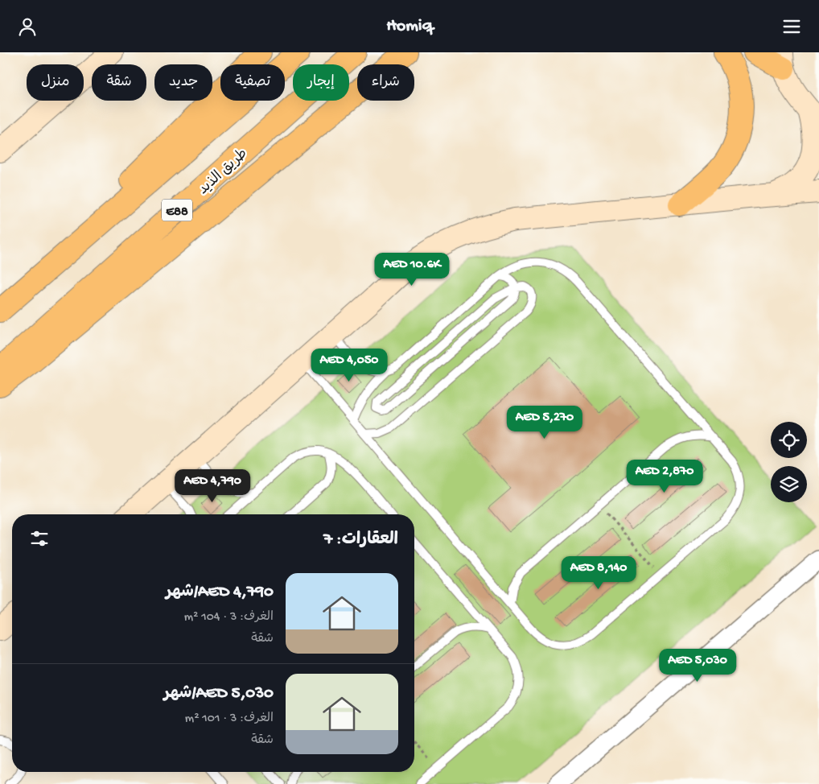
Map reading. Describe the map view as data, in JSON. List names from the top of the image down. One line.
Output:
{"streets":{"highway":["طريق الذيد","E88"]},"page":{"header":"Homiq","chip":["شراء","إيجار","تصفية","جديد","شقة","منزل"],"price":["AED 10.6K","AED 4,050","AED 5,270","AED 2,870","AED 4,790","AED 8,140","AED 5,030"],"heading":"العقارات: 7","list":[{"name":"AED 4,790/شهر","note":"الغرف: 3 · 104 m² · شقة"},{"name":"AED 5,030/شهر","note":"الغرف: 3 · 101 m² · شقة"}]}}
